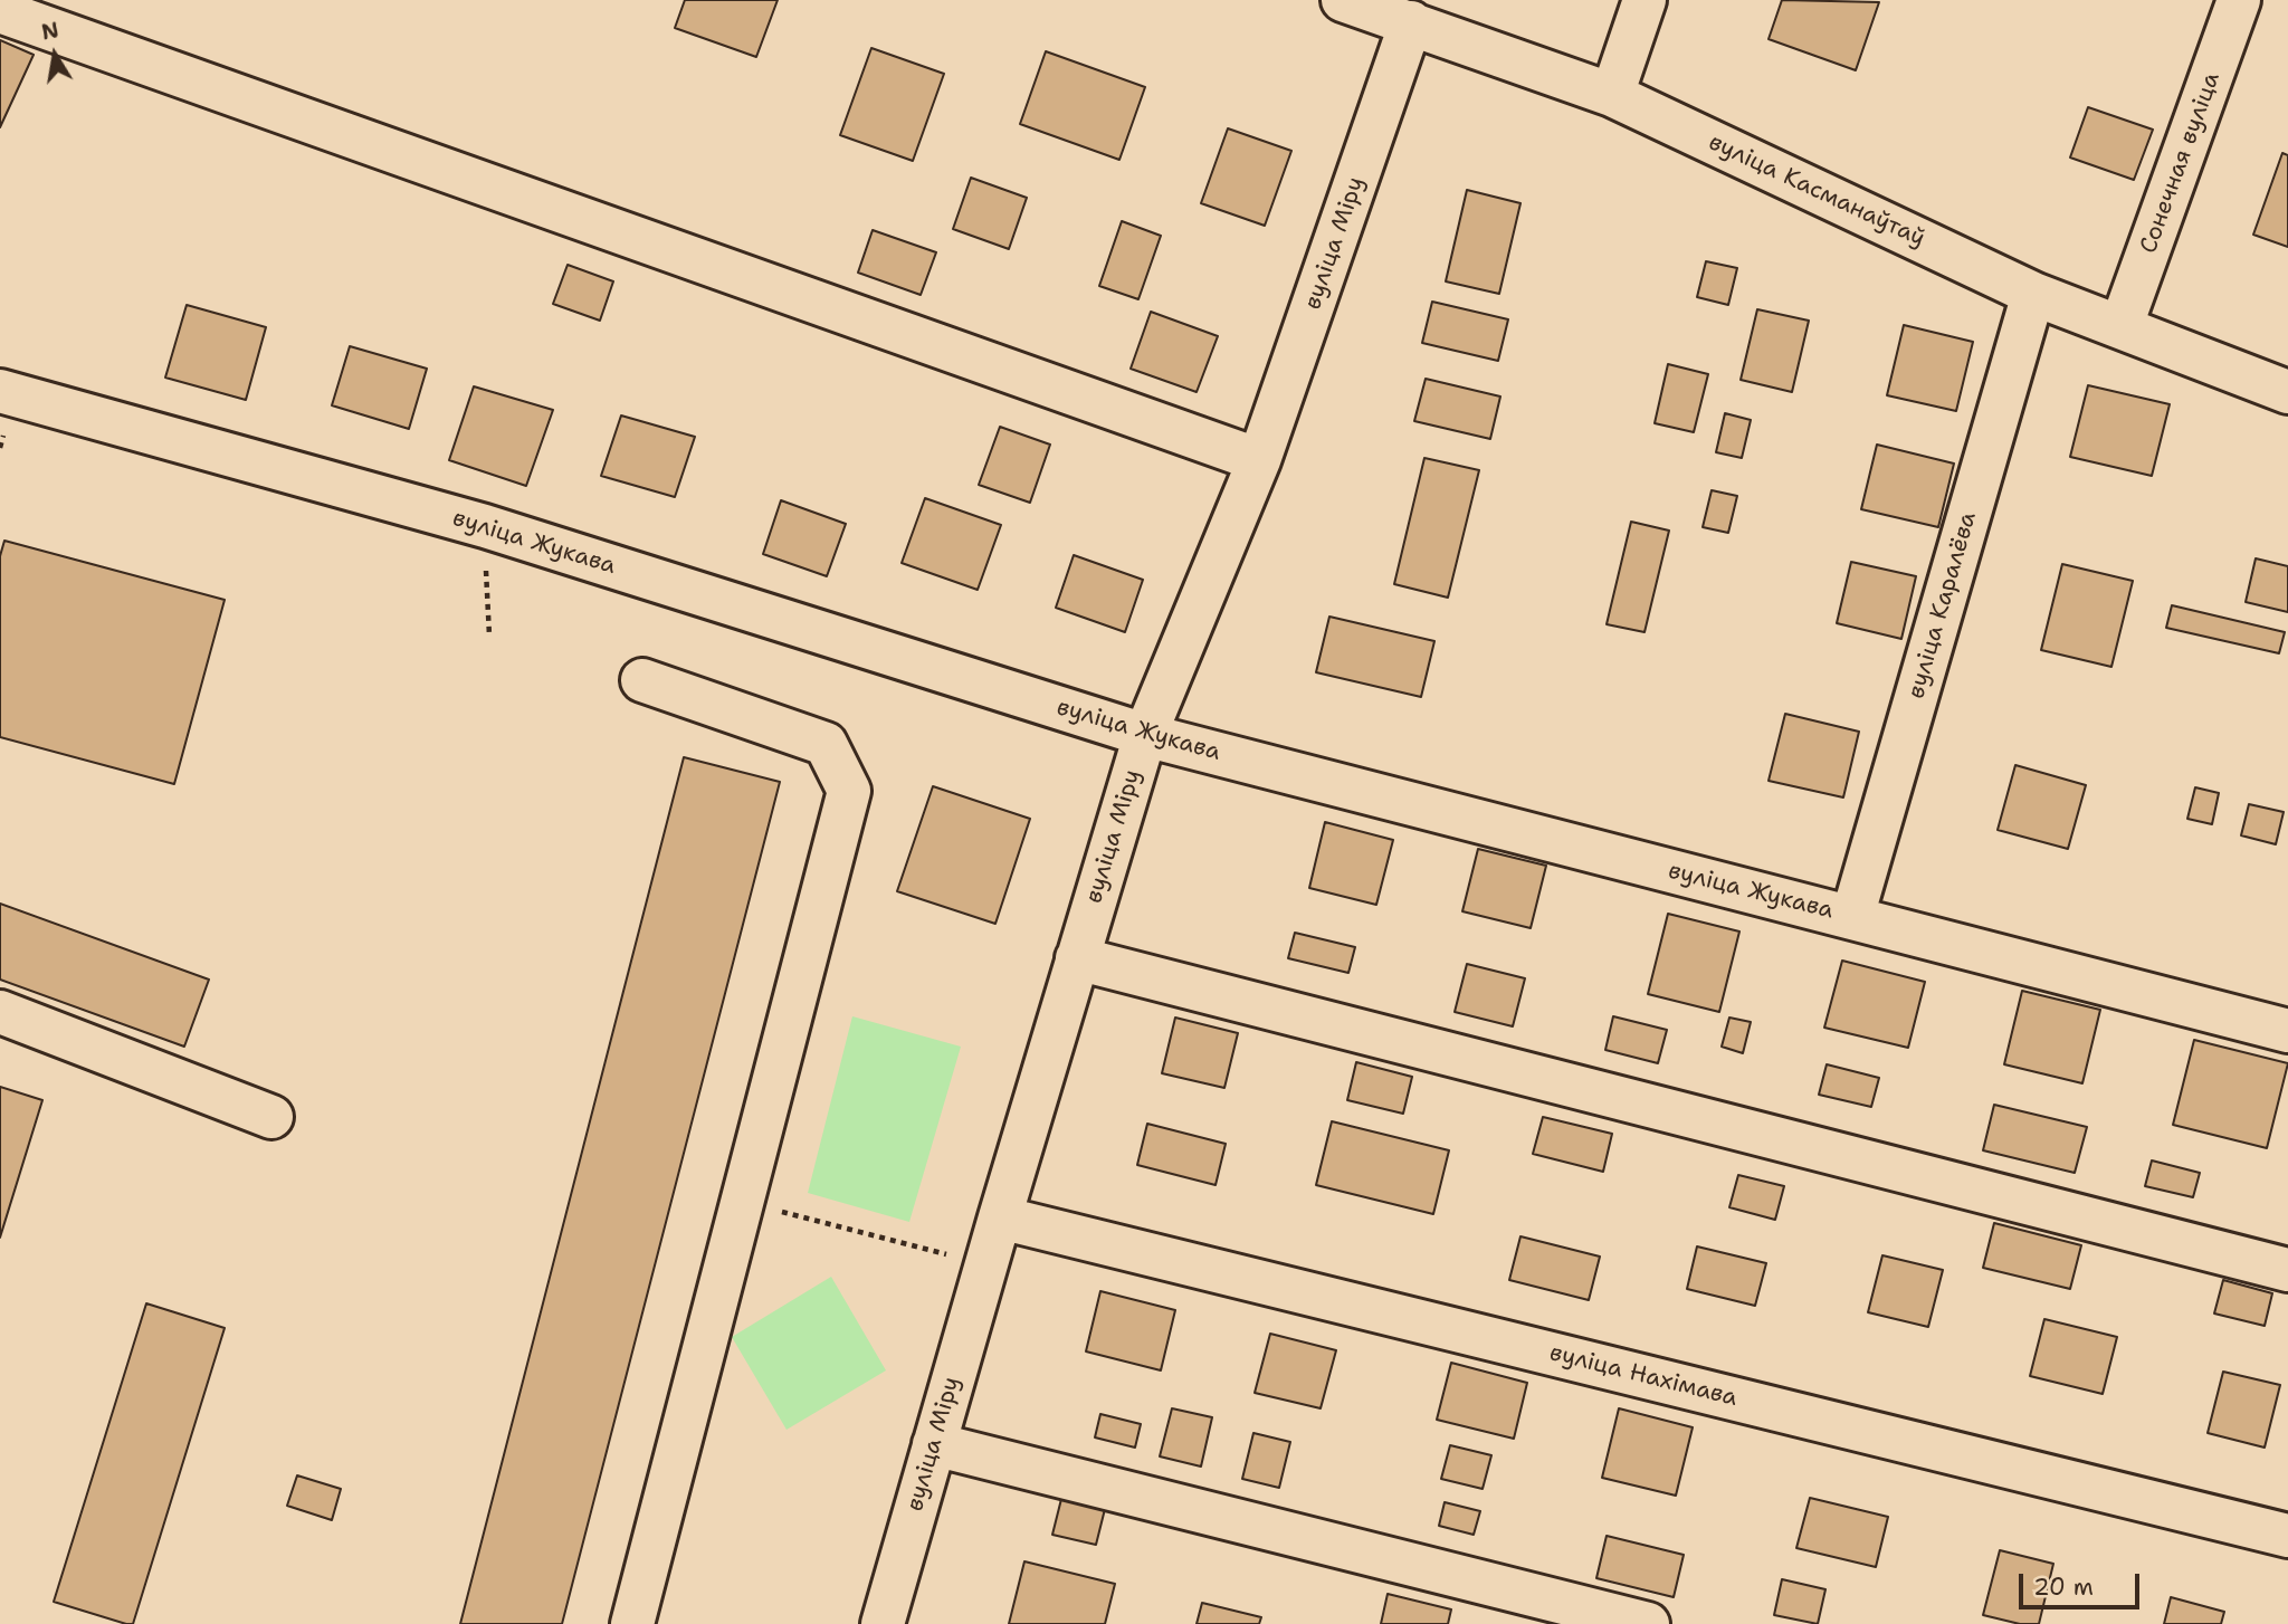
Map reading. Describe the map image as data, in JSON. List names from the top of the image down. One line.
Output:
{"streets":{"street":["Сонечная вуліца","вуліца Касманаўтаў","вуліца Міру","вуліца Жукава","вуліца Каралёва","вуліца Нахімава"]},"crossings":[["Сонечная вуліца","вуліца Касманаўтаў"],["вуліца Касманаўтаў","вуліца Міру"],["вуліца Касманаўтаў","вуліца Каралёва"],["вуліца Міру","вуліца Жукава"],["вуліца Міру","вуліца Нахімава"],["вуліца Жукава","вуліца Каралёва"]],"scale_bar":"20 m","north":"top"}
